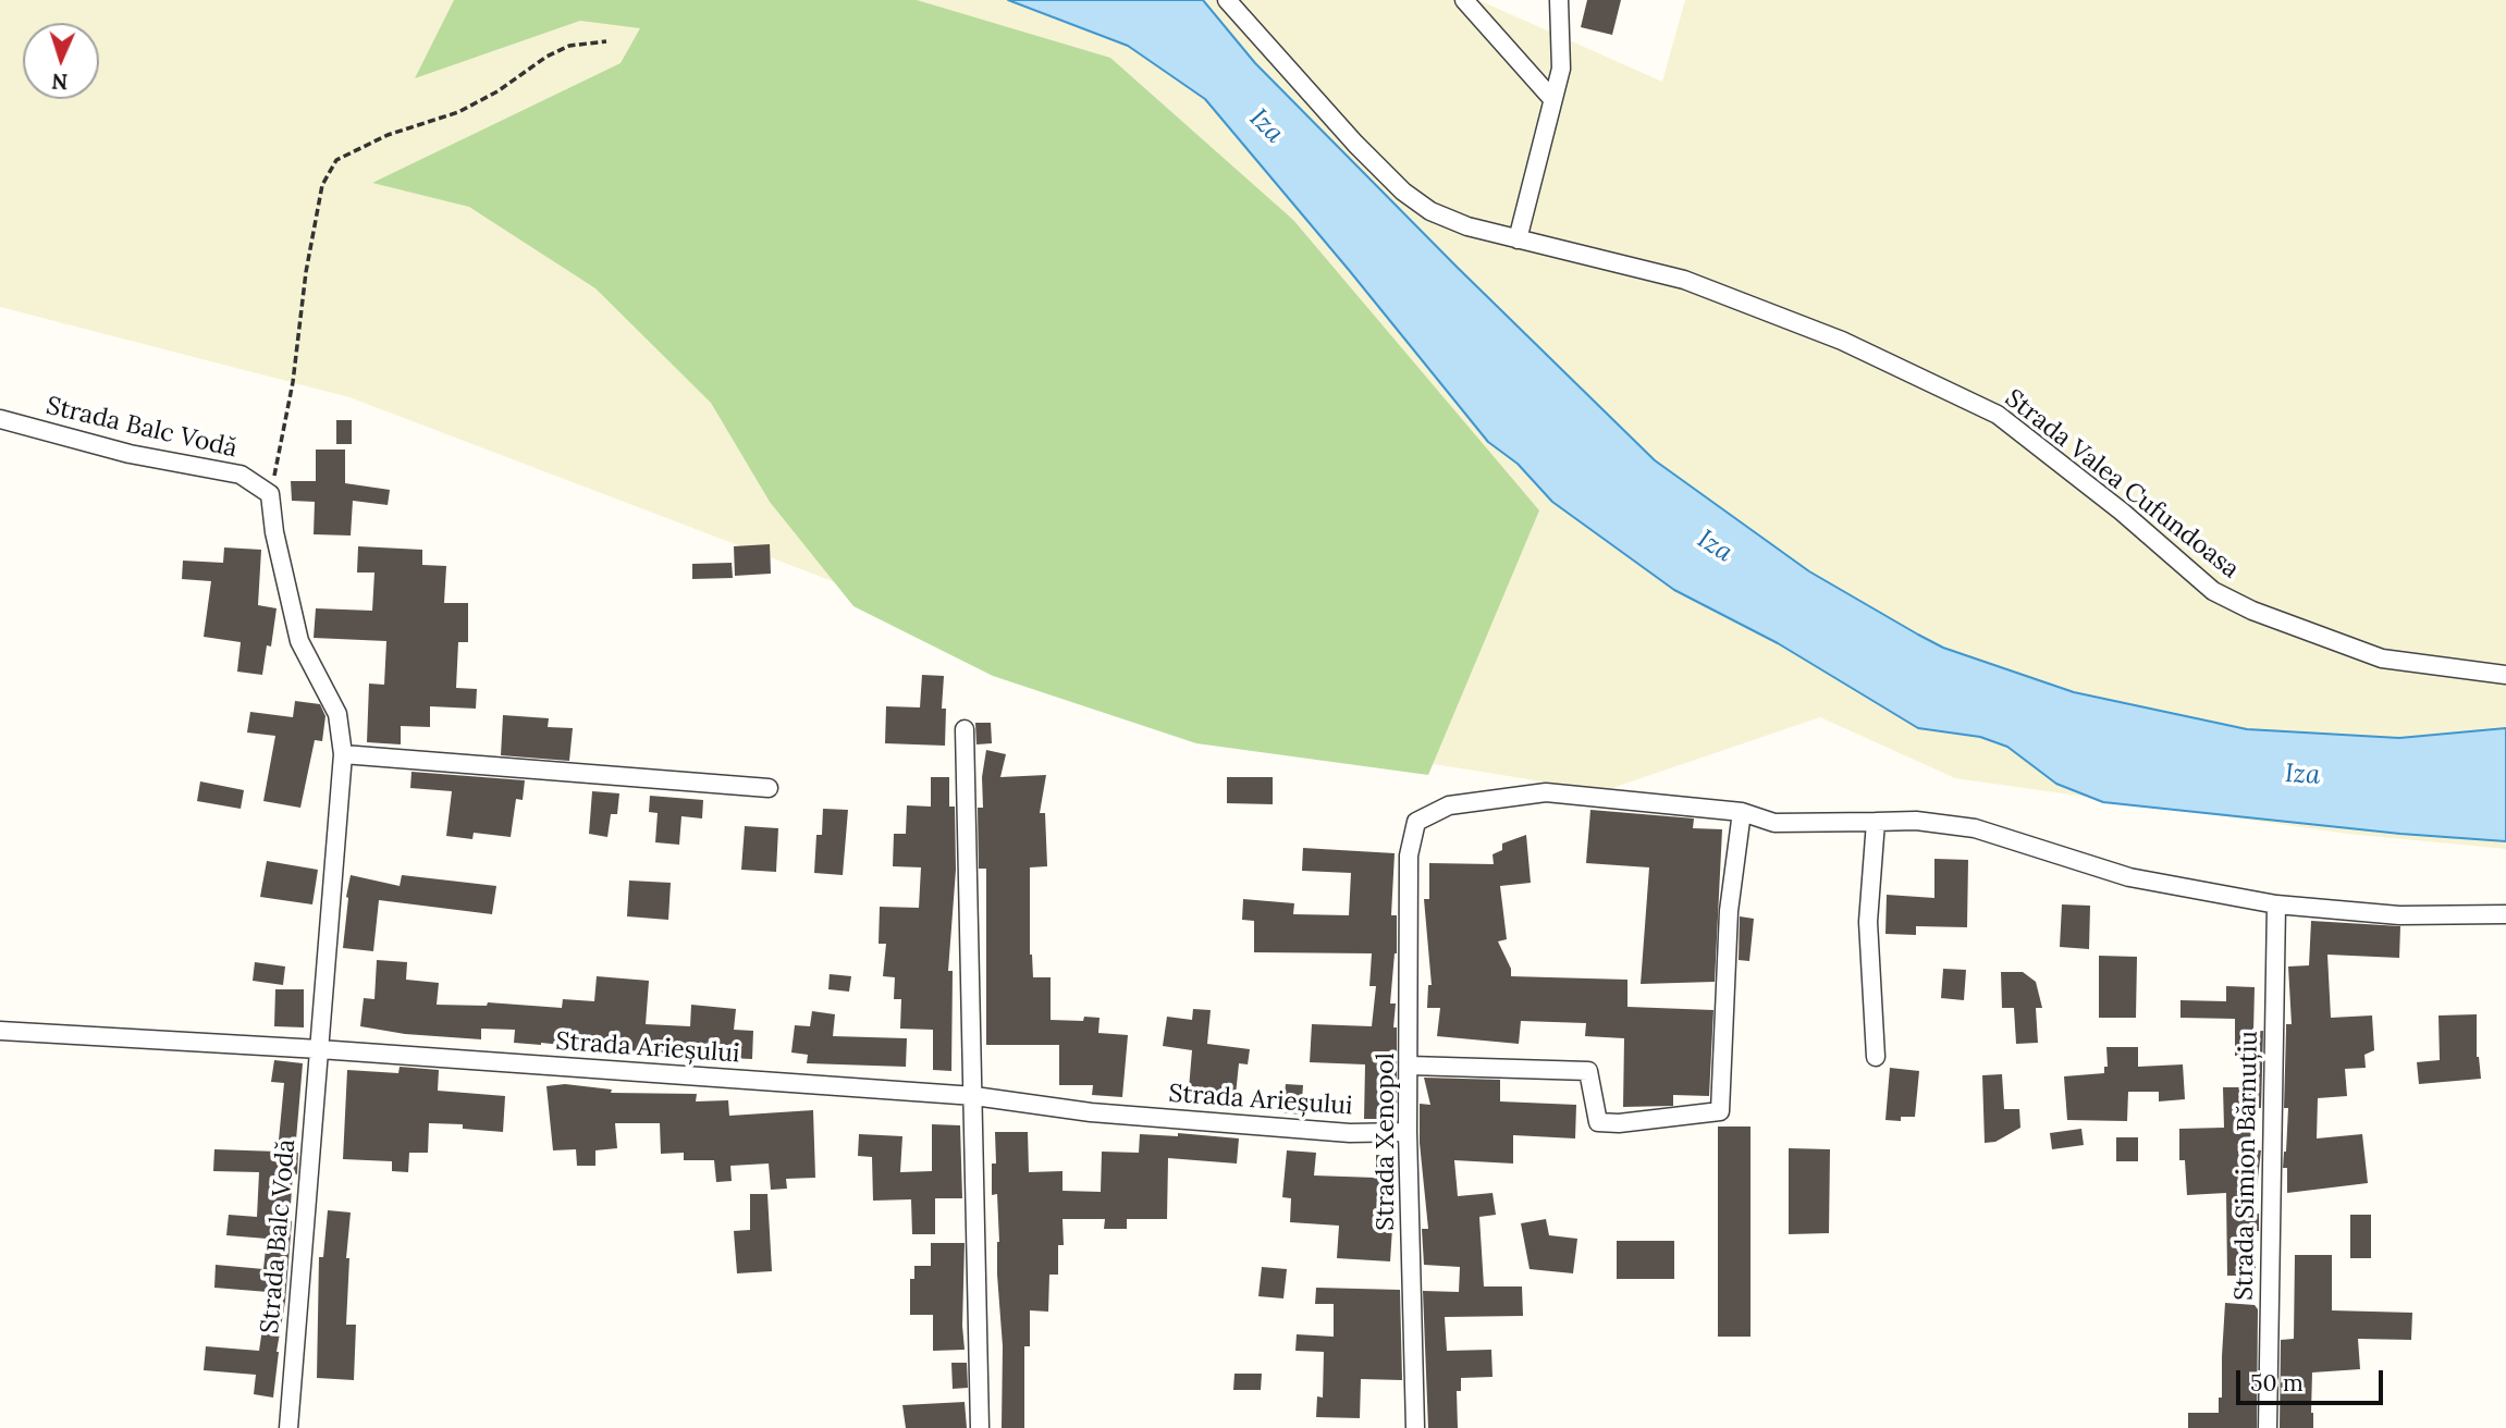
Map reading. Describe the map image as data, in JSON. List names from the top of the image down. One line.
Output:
{"streets":{"street":["Strada Balc Vodă","Strada Valea Cufundoasa","Strada Arieșului","Strada Xenopol","Strada Simion Bărnuțiu"]},"crossings":[["Strada Balc Vodă","Strada Arieșului"],["Strada Arieșului","Strada Xenopol"]],"water":["Iza"],"scale_bar":"50 m","north":"bottom"}
